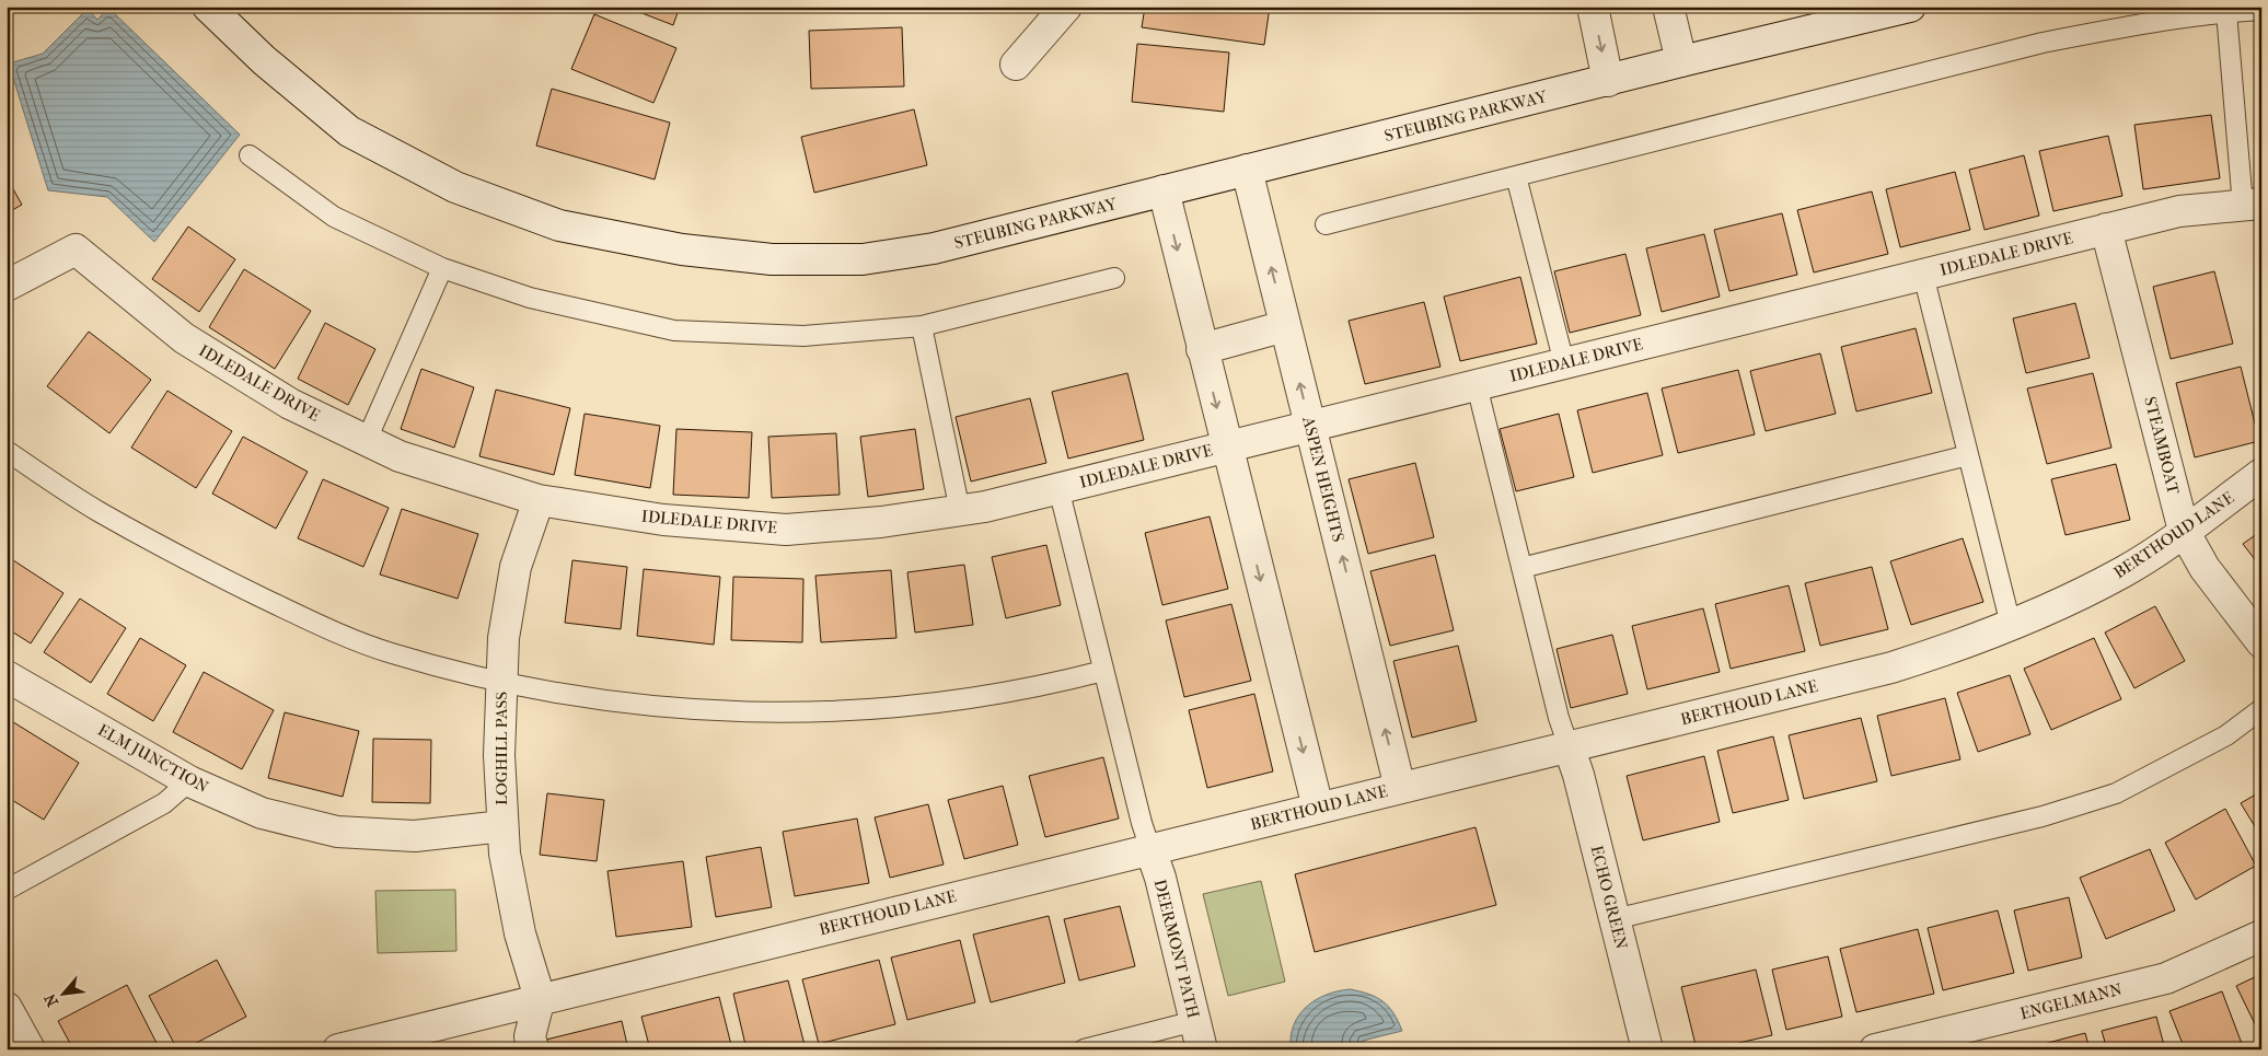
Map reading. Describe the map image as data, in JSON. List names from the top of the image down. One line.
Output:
{"streets":{"street":["STEUBING PARKWAY","IDLEDALE DRIVE","STEAMBOAT","ASPEN HEIGHTS","BERTHOUD LANE","LOGHILL PASS","ELM JUNCTION","ECHO GREEN","DEERMONT PATH","ENGELMANN"]},"crossings":[["STEUBING PARKWAY","ASPEN HEIGHTS"],["IDLEDALE DRIVE","STEAMBOAT"],["IDLEDALE DRIVE","ASPEN HEIGHTS"],["IDLEDALE DRIVE","LOGHILL PASS"],["STEAMBOAT","BERTHOUD LANE"],["ASPEN HEIGHTS","BERTHOUD LANE"],["BERTHOUD LANE","LOGHILL PASS"],["BERTHOUD LANE","ECHO GREEN"],["BERTHOUD LANE","DEERMONT PATH"],["LOGHILL PASS","ELM JUNCTION"]],"north":"bottom left"}
